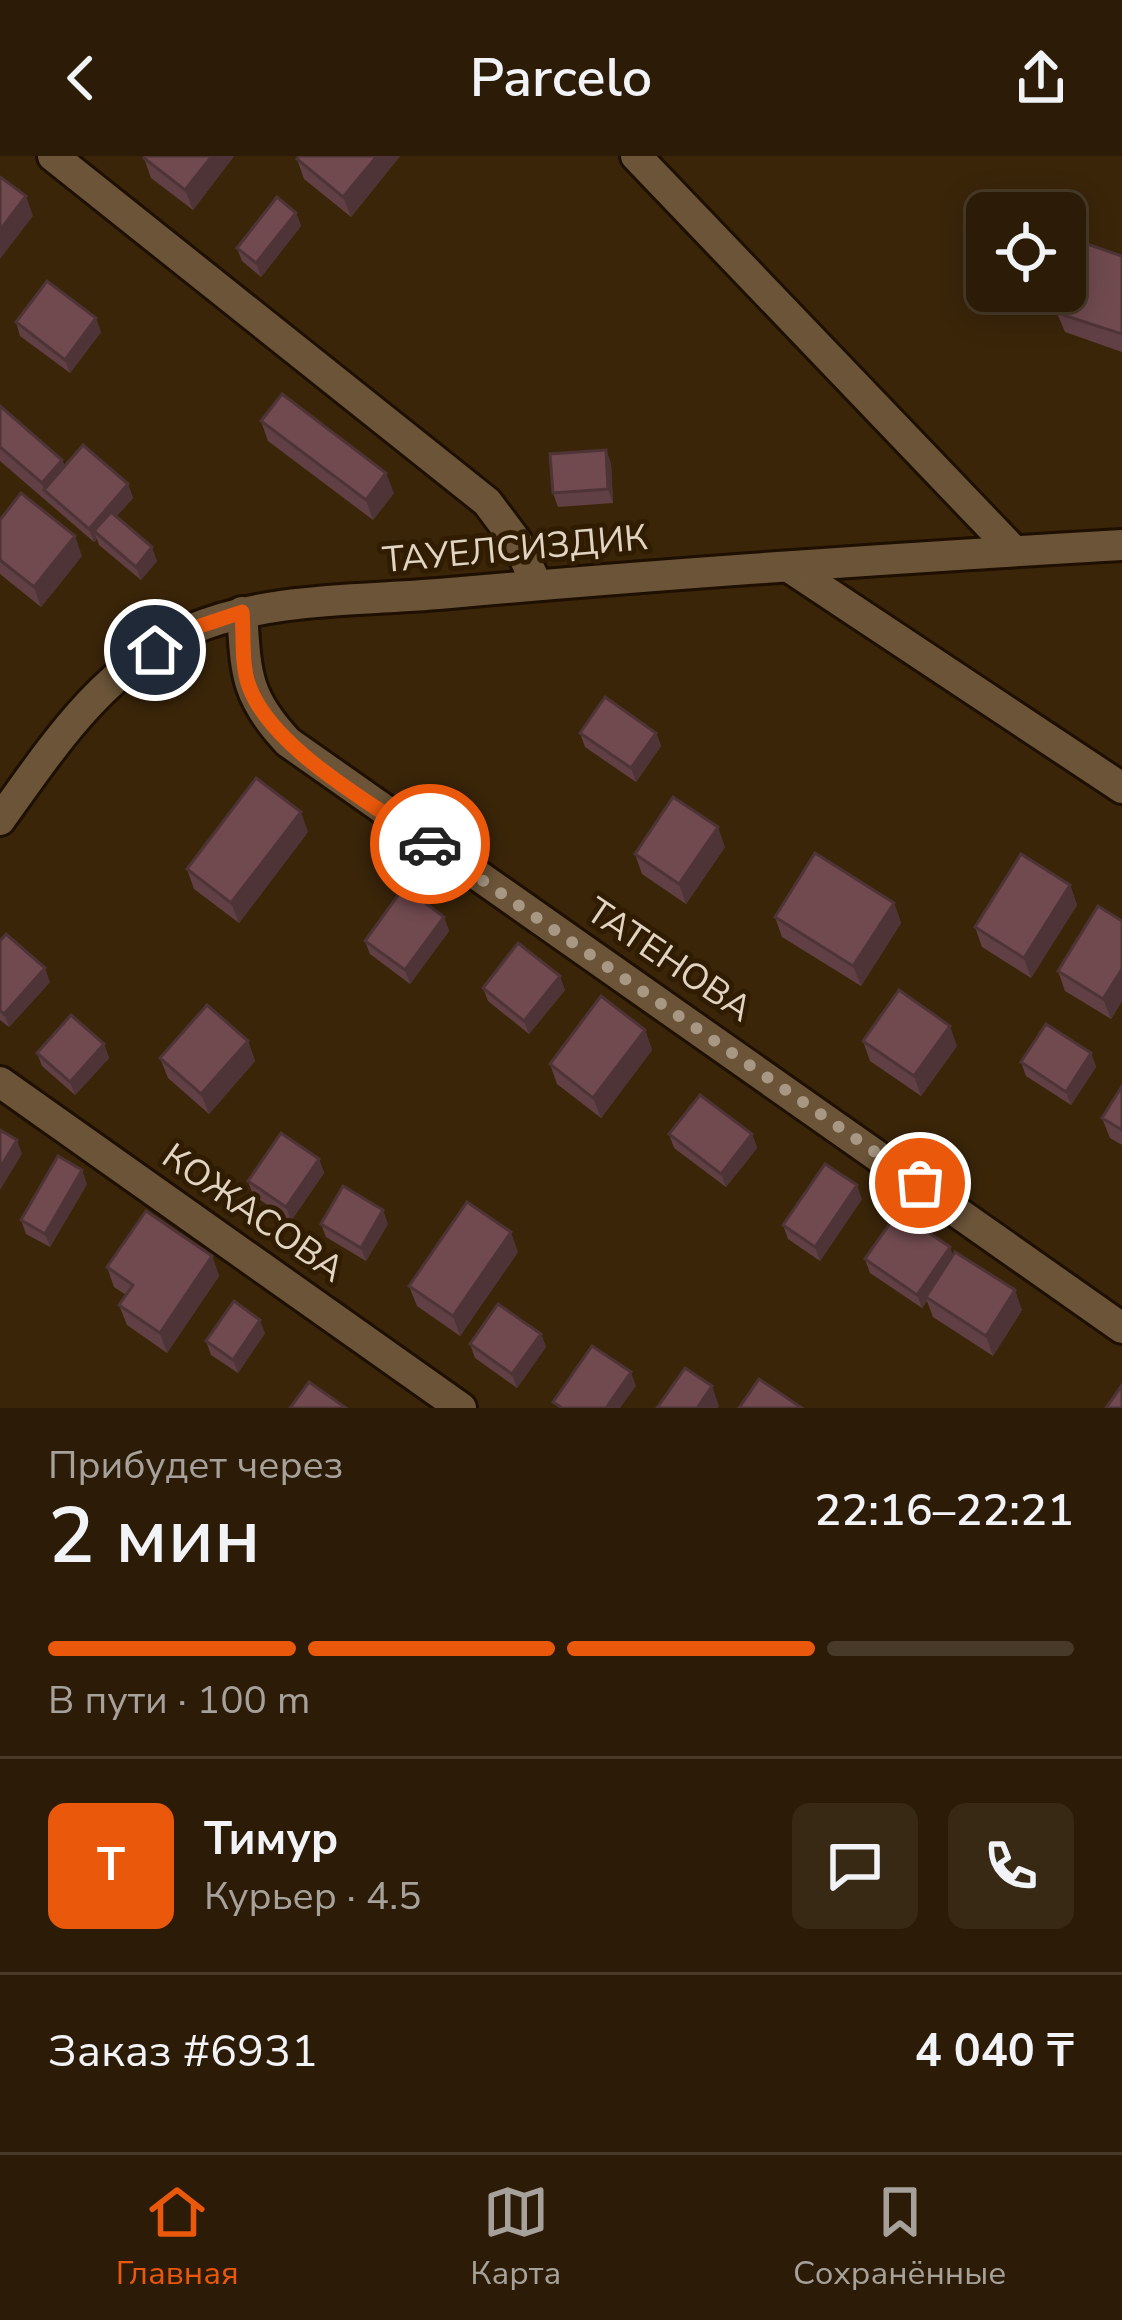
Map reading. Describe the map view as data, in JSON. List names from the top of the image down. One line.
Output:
{"streets":{"street":["ТАУЕЛСИЗДИК","ТАТЕНОВА","КОЖАСОВА"]},"crossings":[["ТАУЕЛСИЗДИК","ТАТЕНОВА"]],"page":{"header":"Parcelo","heading":["2 мин","Прибудет через","22:16–22:21"],"panel":["Тимур","Курьер · 4.5","Заказ #6931","4 040 ₸"],"bar":"В пути · 100 m","round":"Т","tabs":["Главная","Карта","Сохранённые"]}}
